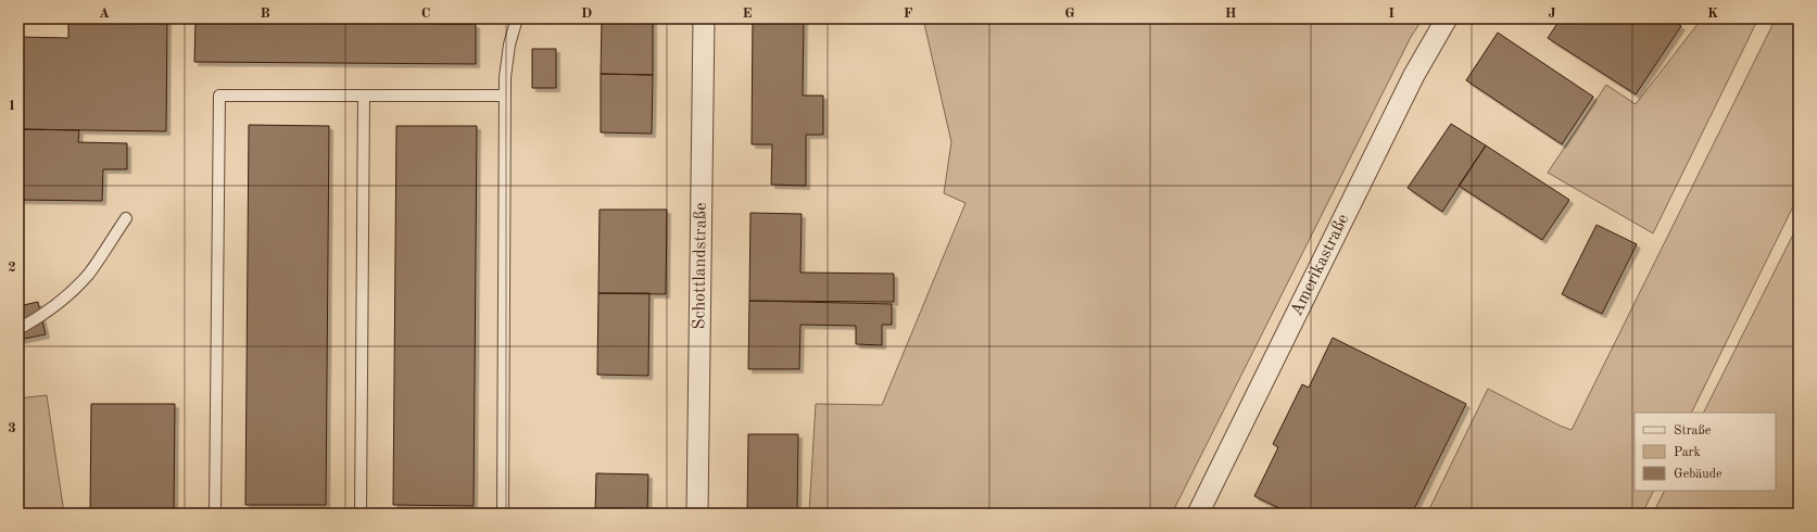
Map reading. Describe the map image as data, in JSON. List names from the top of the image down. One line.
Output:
{"streets":{"street":["Amerikastraße","Schottlandstraße"]},"legend":["Straße","Park","Gebäude"],"grid":{"columns":["A","B","C","D","E","F","G","H","I","J","K"],"rows":["1","2","3"]}}
